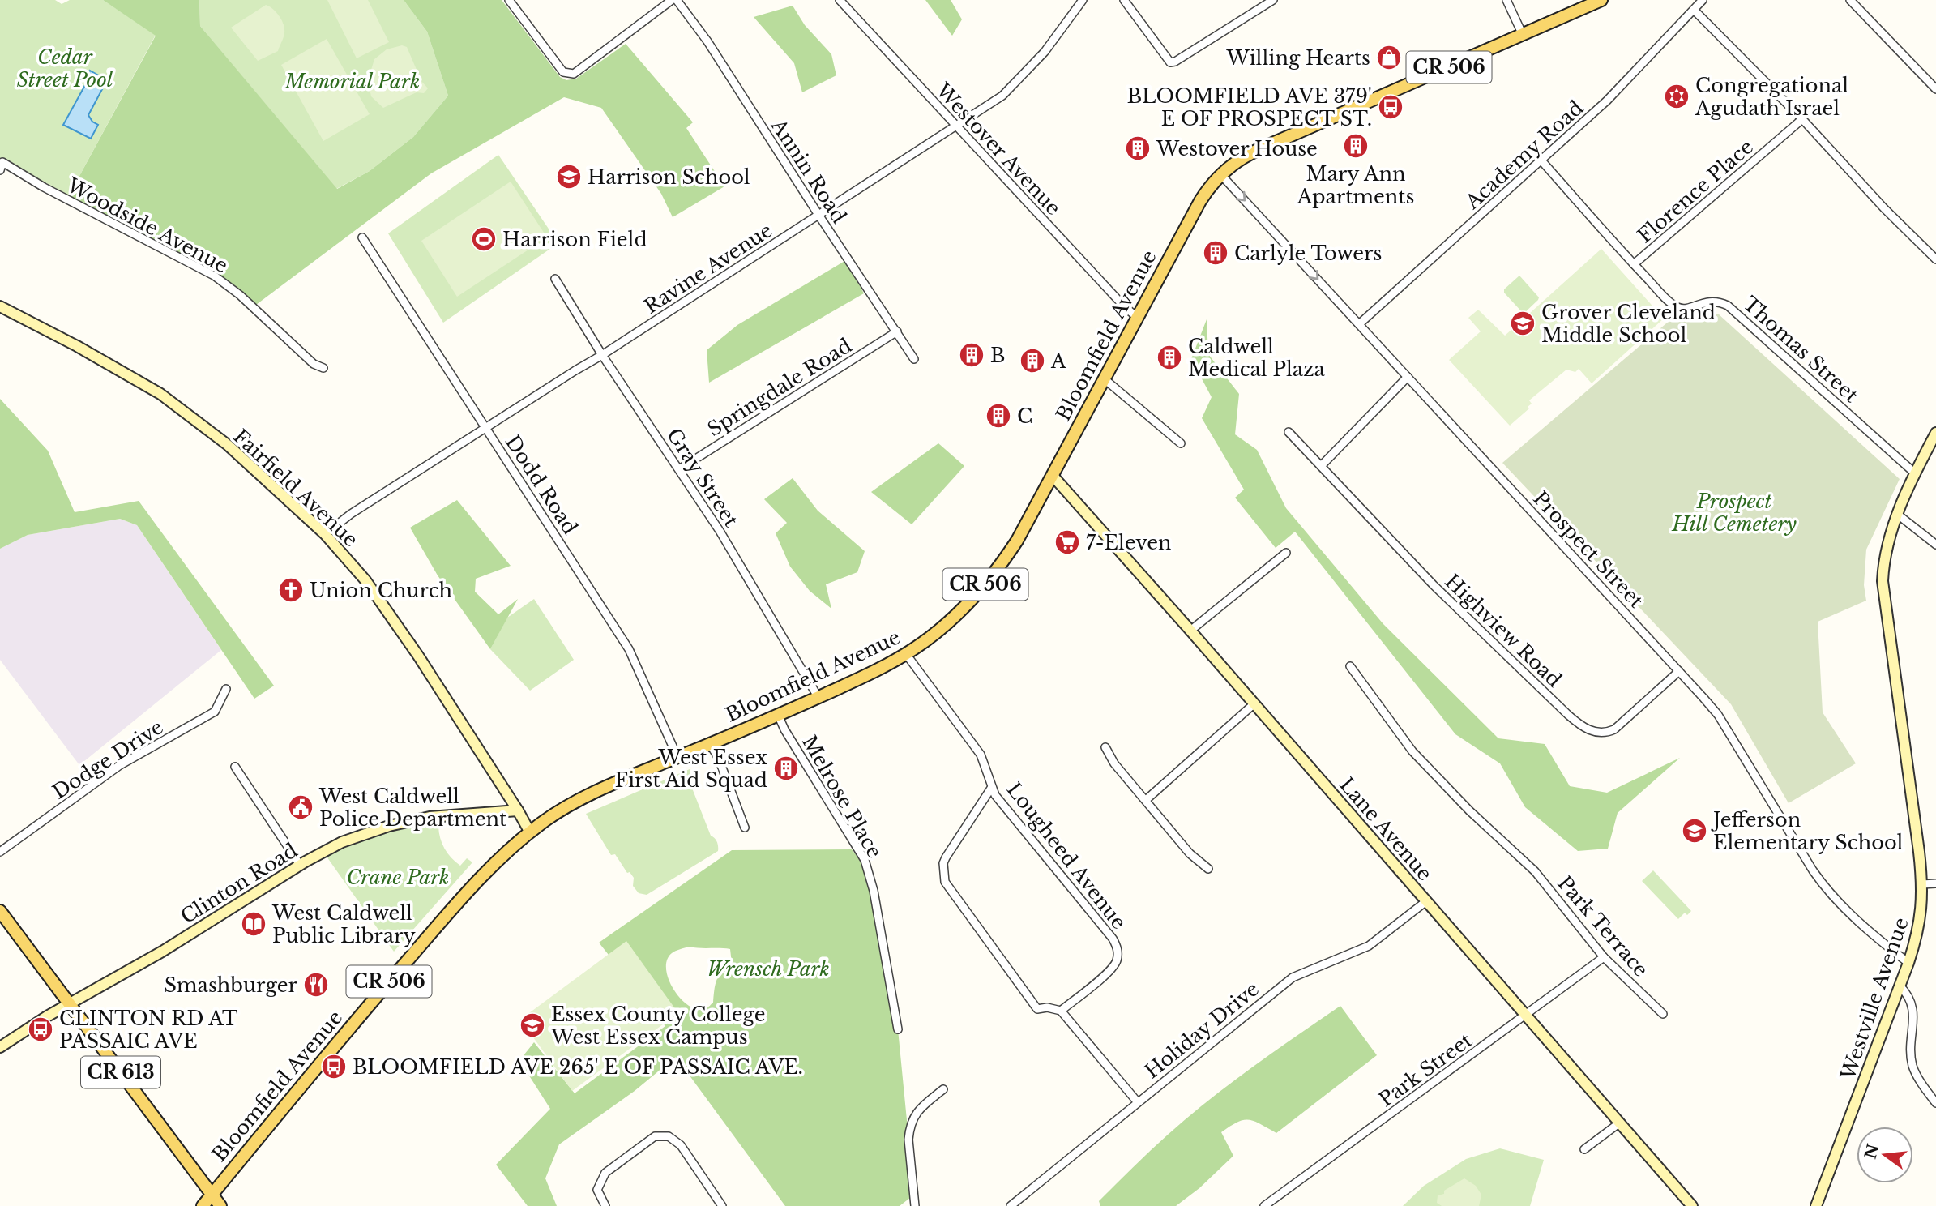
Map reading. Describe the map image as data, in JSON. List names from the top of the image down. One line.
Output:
{"streets":{"main road":["CR 506","Bloomfield Avenue","CR 613"],"street":["Westover Avenue","Academy Road","Annin Road","Florence Place","Woodside Avenue","Ravine Avenue","Thomas Street","Springdale Road","Gray Street","Dodd Road","Fairfield Avenue","Prospect Street","Highview Road","Dodge Drive","Melrose Place","Lane Avenue","Lougheed Avenue","Clinton Road","Park Terrace","Westville Avenue","Holiday Drive","Park Street"]},"crossings":[["Westover Avenue","Ravine Avenue"],["Westover Avenue","Bloomfield Avenue"],["Academy Road","Thomas Street"],["Academy Road","Prospect Street"],["Annin Road","Ravine Avenue"],["Annin Road","Springdale Road"],["Florence Place","Thomas Street"],["Ravine Avenue","Gray Street"],["Ravine Avenue","Dodd Road"],["Ravine Avenue","Fairfield Avenue"],["Bloomfield Avenue","Gray Street"],["Bloomfield Avenue","Dodd Road"],["Bloomfield Avenue","Fairfield Avenue"],["Bloomfield Avenue","Prospect Street"],["Bloomfield Avenue","Melrose Place"],["Bloomfield Avenue","Lane Avenue"],["Bloomfield Avenue","Lougheed Avenue"],["Bloomfield Avenue","CR 613"],["Thomas Street","Westville Avenue"],["Springdale Road","Gray Street"],["Fairfield Avenue","Clinton Road"],["Prospect Street","Highview Road"],["Prospect Street","Westville Avenue"],["Lane Avenue","Holiday Drive"],["Lane Avenue","Park Street"],["Clinton Road","CR 613"],["Park Terrace","Park Street"]],"parks":["Cedar Street Pool","Memorial Park","Prospect Hill Cemetery","Crane Park","Wrensch Park"],"places":{"shop":["Willing Hearts"],"synagogue":["Congregational Agudath Israel"],"bus stop":["BLOOMFIELD AVE 379' E OF PROSPECT ST.","CLINTON RD AT PASSAIC AVE","BLOOMFIELD AVE 265' E OF PASSAIC AVE."],"building":["Mary Ann Apartments","Westover House","Carlyle Towers","B","Caldwell Medical Plaza","A","C","West Essex First Aid Squad"],"school or university":["Harrison School","Grover Cleveland Middle School","Jefferson Elementary School","Essex County College West Essex Campus"],"sports":["Harrison Field"],"supermarket":["7-Eleven"],"church":["Union Church"],"public building":["West Caldwell Police Department"],"library":["West Caldwell Public Library"],"restaurant":["Smashburger"]},"north":"left"}
